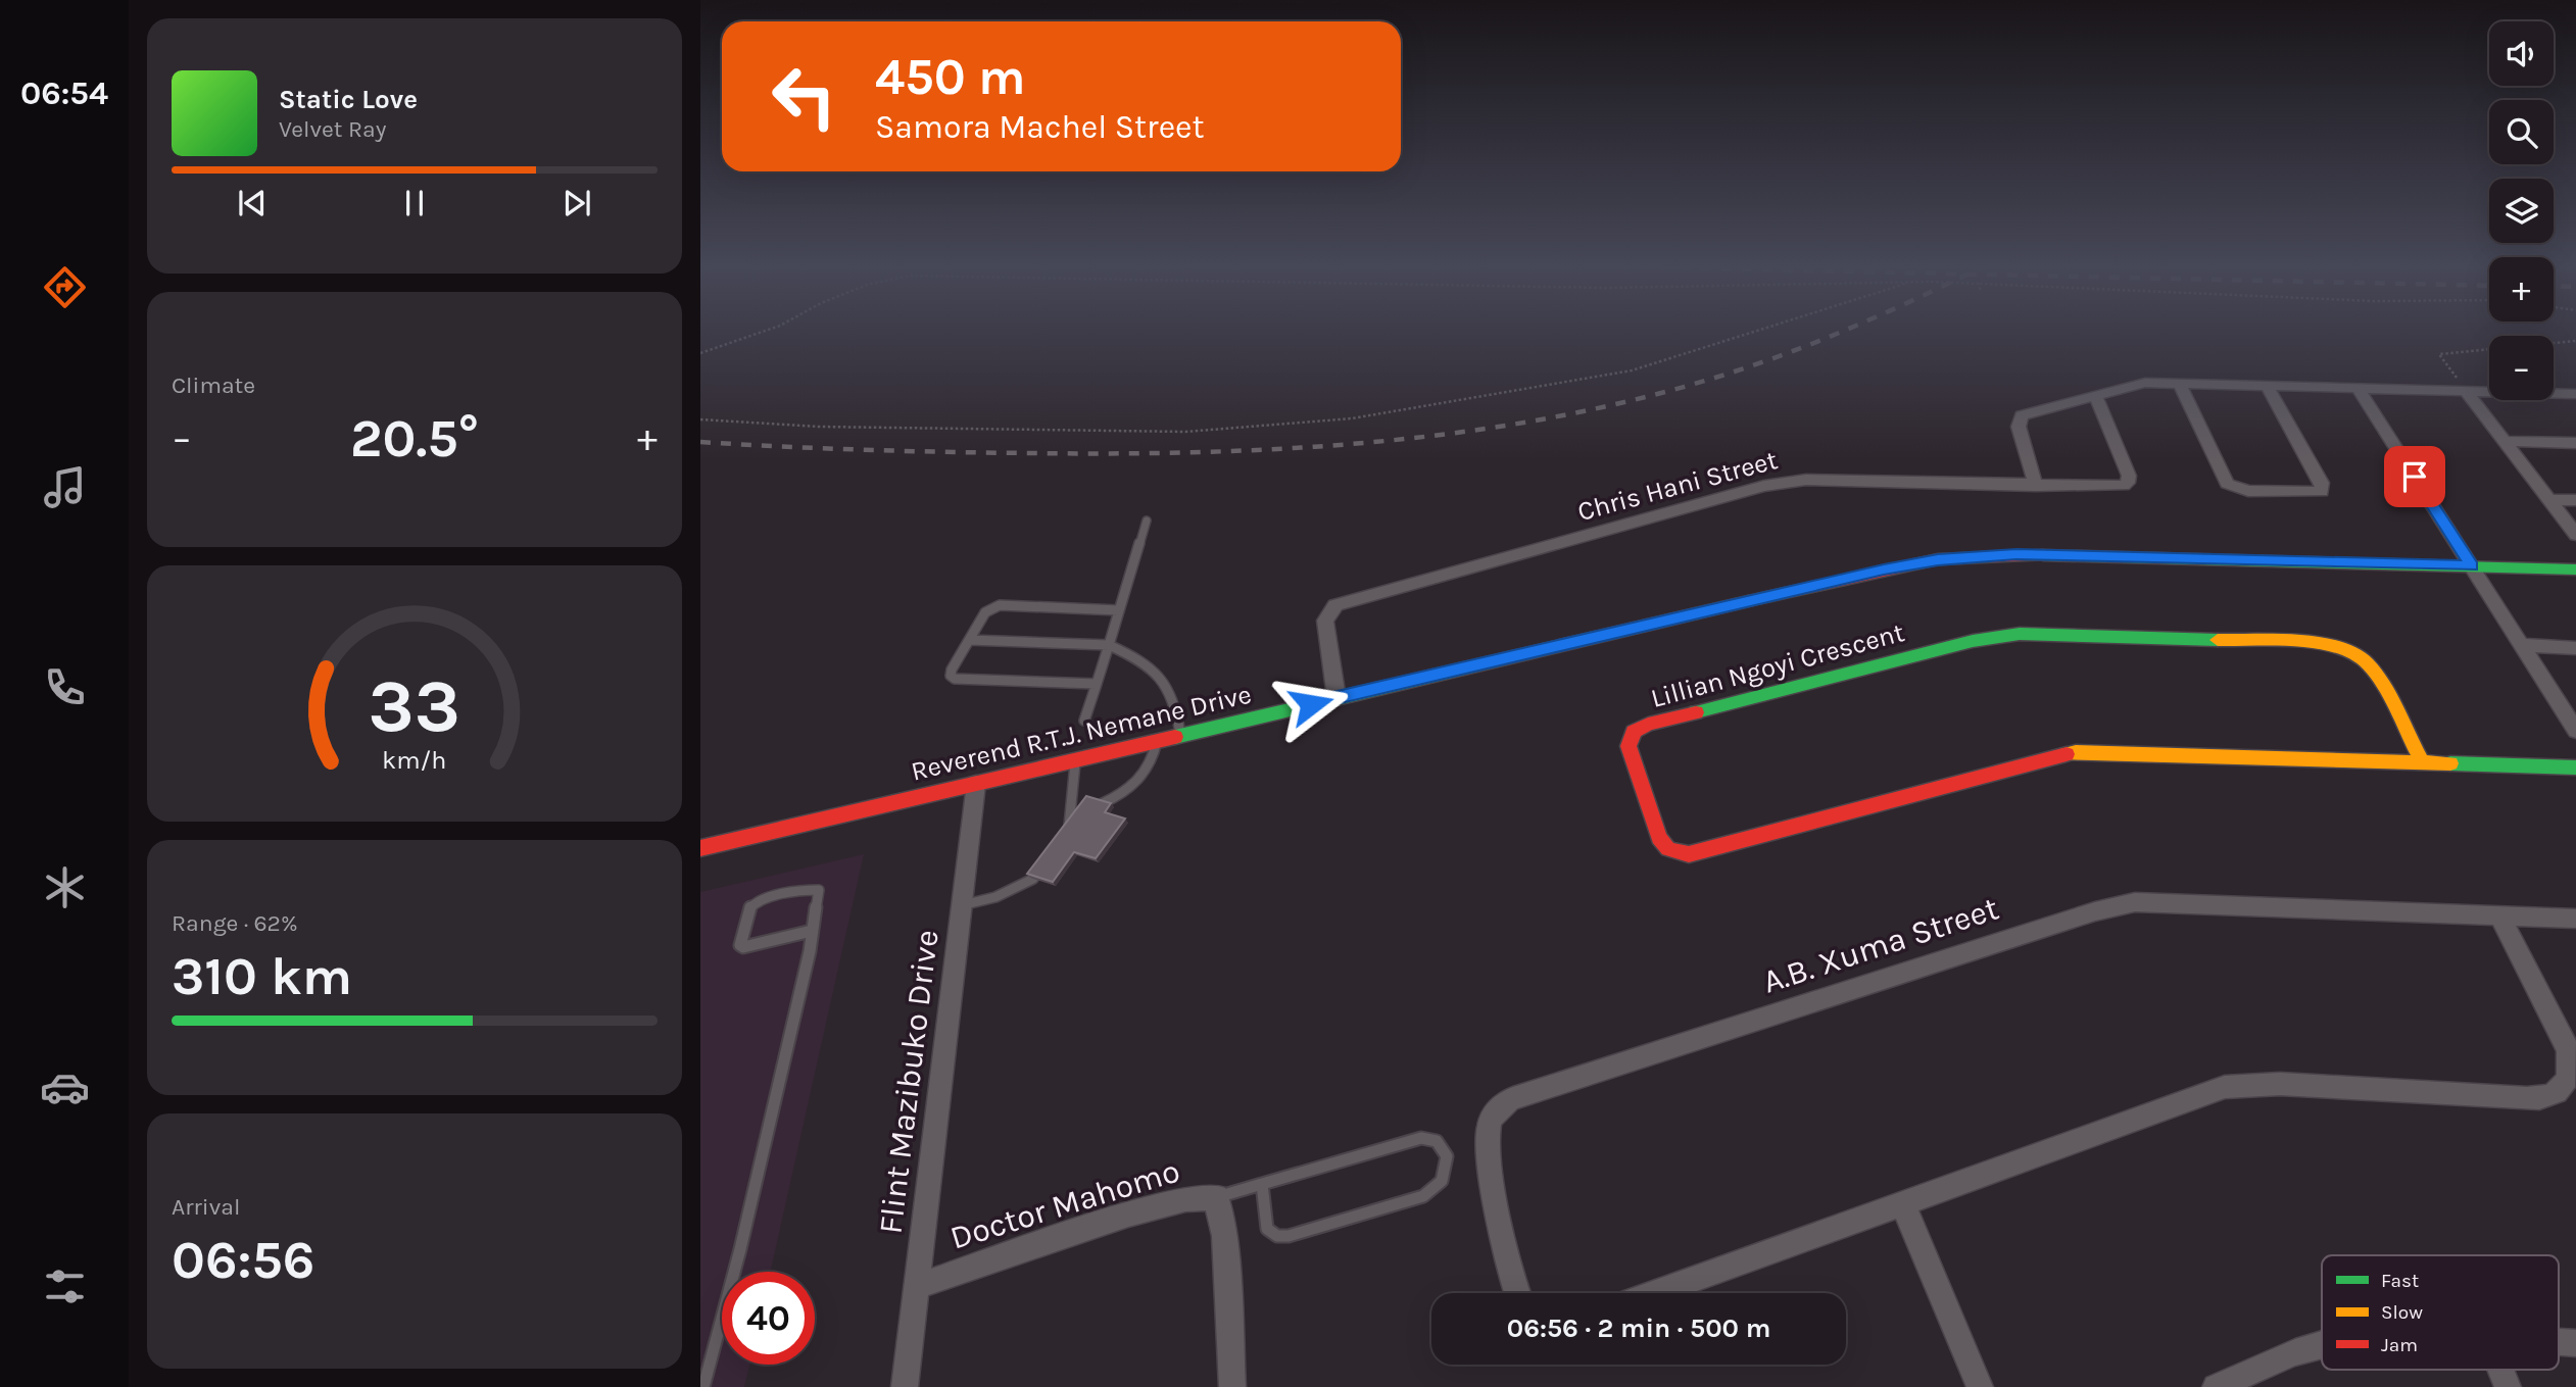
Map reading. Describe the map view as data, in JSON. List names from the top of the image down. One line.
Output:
{"streets":{"street":["Chris Hani Street","Lillian Ngoyi Crescent","Reverend R.T.J. Nemane Drive","A.B. Xuma Street","Flint Mazibuko Drive","Doctor Mahomo"]},"crossings":[["Chris Hani Street","Reverend R.T.J. Nemane Drive"],["Reverend R.T.J. Nemane Drive","Flint Mazibuko Drive"],["Flint Mazibuko Drive","Doctor Mahomo"]],"legend":["Fast","Slow","Jam"],"page":{"tabs":"06:54","map_buttons":["+","−"],"turn":["450 m","Samora Machel Street"],"song":["Static Love","Velvet Ray"],"tile":["Climate",["Range · 62%","310 km"],["Arrival","06:56"]],"heat":["−","20.5°","+"],"limit":"40","trip":"06:56 · 2 min · 500 m","gauge":["33","km/h"]}}
